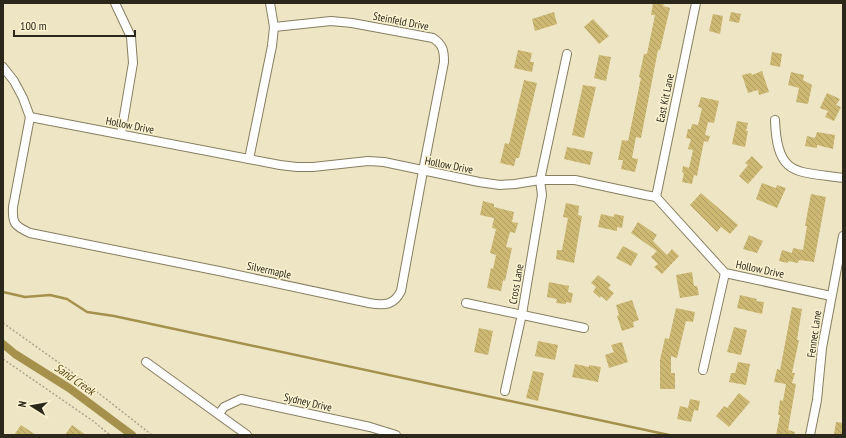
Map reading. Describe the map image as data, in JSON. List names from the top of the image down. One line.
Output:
{"streets":{"street":["Steinfeld Drive","East Kit Lane","Hollow Drive","Silvermaple","Cross Lane","Fennec Lane","Sydney Drive"]},"crossings":[["Steinfeld Drive","Hollow Drive"],["Steinfeld Drive","Silvermaple"],["East Kit Lane","Hollow Drive"],["Hollow Drive","Silvermaple"],["Hollow Drive","Cross Lane"],["Hollow Drive","Fennec Lane"]],"water":["Sand Creek"],"scale_bar":"100 m","north":"left"}
